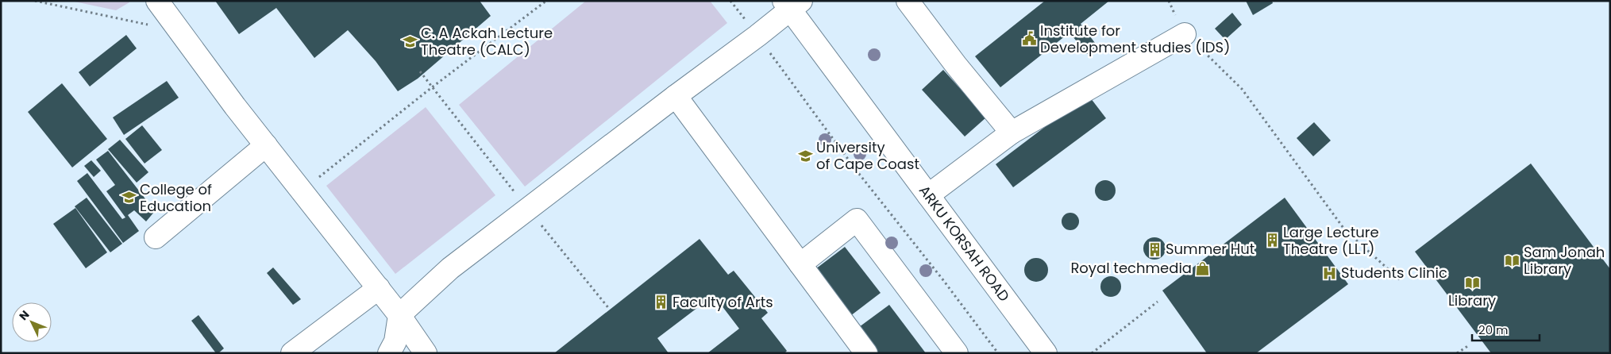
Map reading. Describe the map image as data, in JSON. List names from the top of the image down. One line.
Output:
{"streets":{"street":["ARKU KORSAH ROAD"]},"places":{"public building":["Institute for Development studies (IDS)"],"school or university":["C. A Ackah Lecture Theatre (CALC)","University of Cape Coast","College of Education"],"building":["Large Lecture Theatre (LLT)","Summer Hut","Faculty of Arts"],"library":["Sam Jonah Library","Library"],"shop":["Royal techmedia"],"hospital":["Students Clinic"]},"scale_bar":"20 m","north":"top left"}
